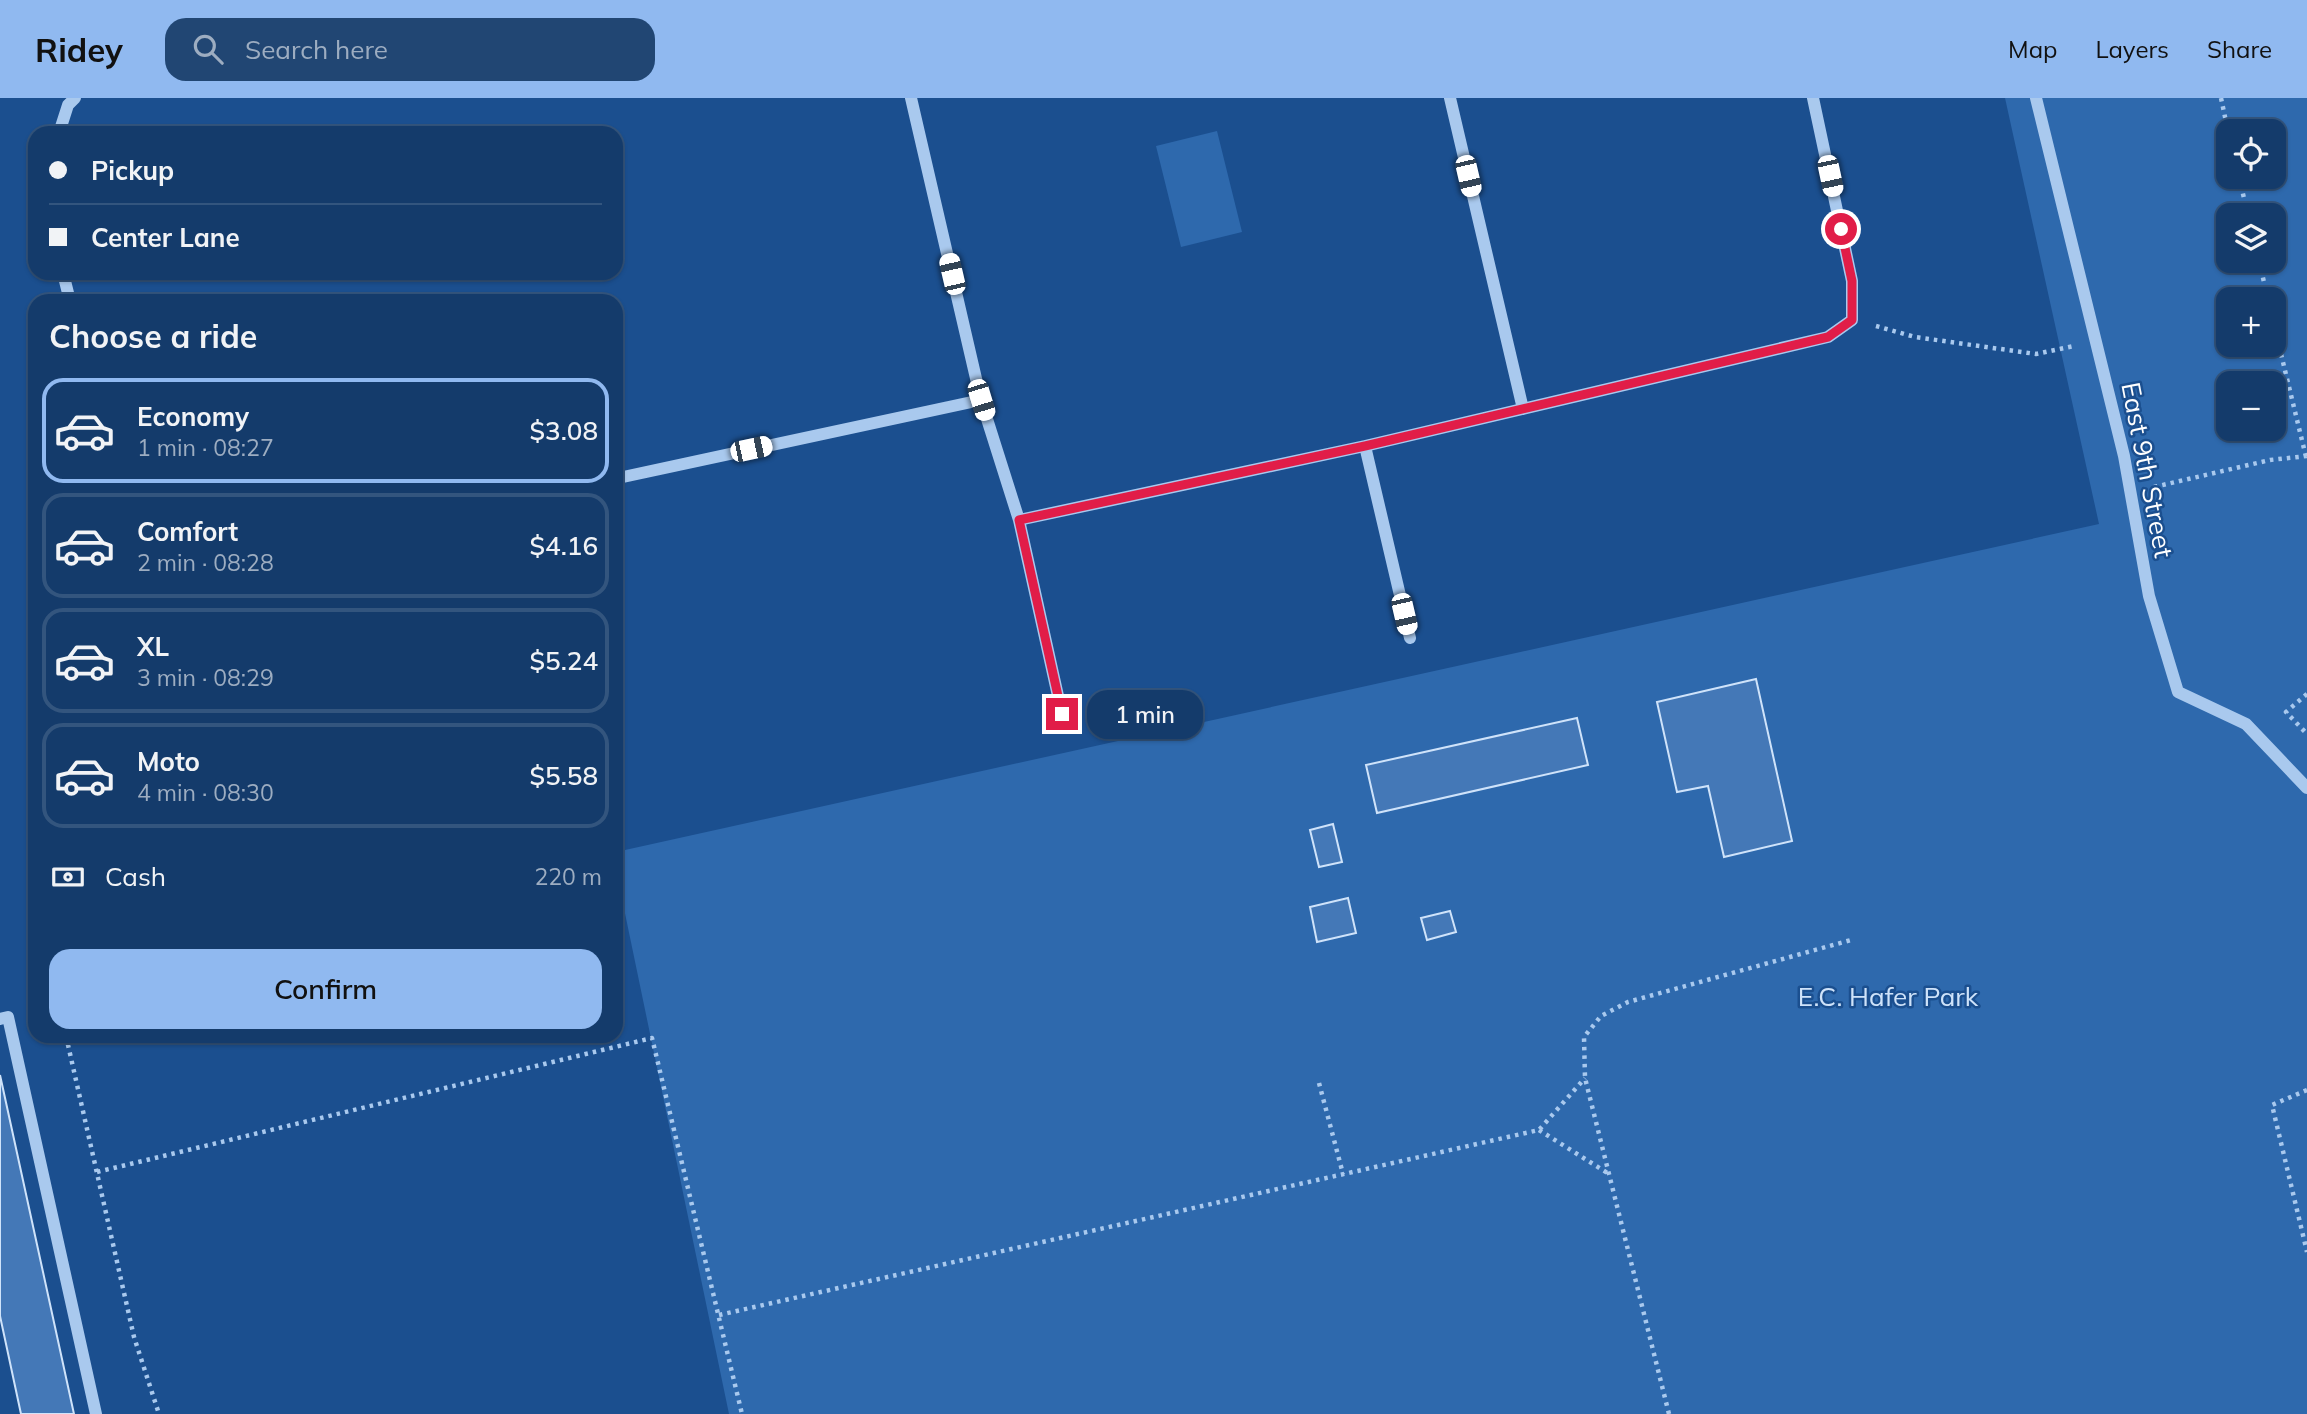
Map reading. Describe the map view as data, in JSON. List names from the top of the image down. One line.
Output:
{"streets":{"street":["East 9th Street"]},"parks":["E.C. Hafer Park"],"page":{"header":"Ridey","search":"Search here","nav":["Map","Layers","Share"],"map_buttons":["+","−"],"banner":["Pickup","Center Lane"],"heading":"Choose a ride","list":[{"name":"Economy","note":"1 min · 08:27","value":"$3.08"},{"name":"Comfort","note":"2 min · 08:28","value":"$4.16"},{"name":"XL","note":"3 min · 08:29","value":"$5.24"},{"name":"Moto","note":"4 min · 08:30","value":"$5.58"}],"bubble":"1 min","pay":["Cash","220 m"],"buttons":"Confirm"}}
